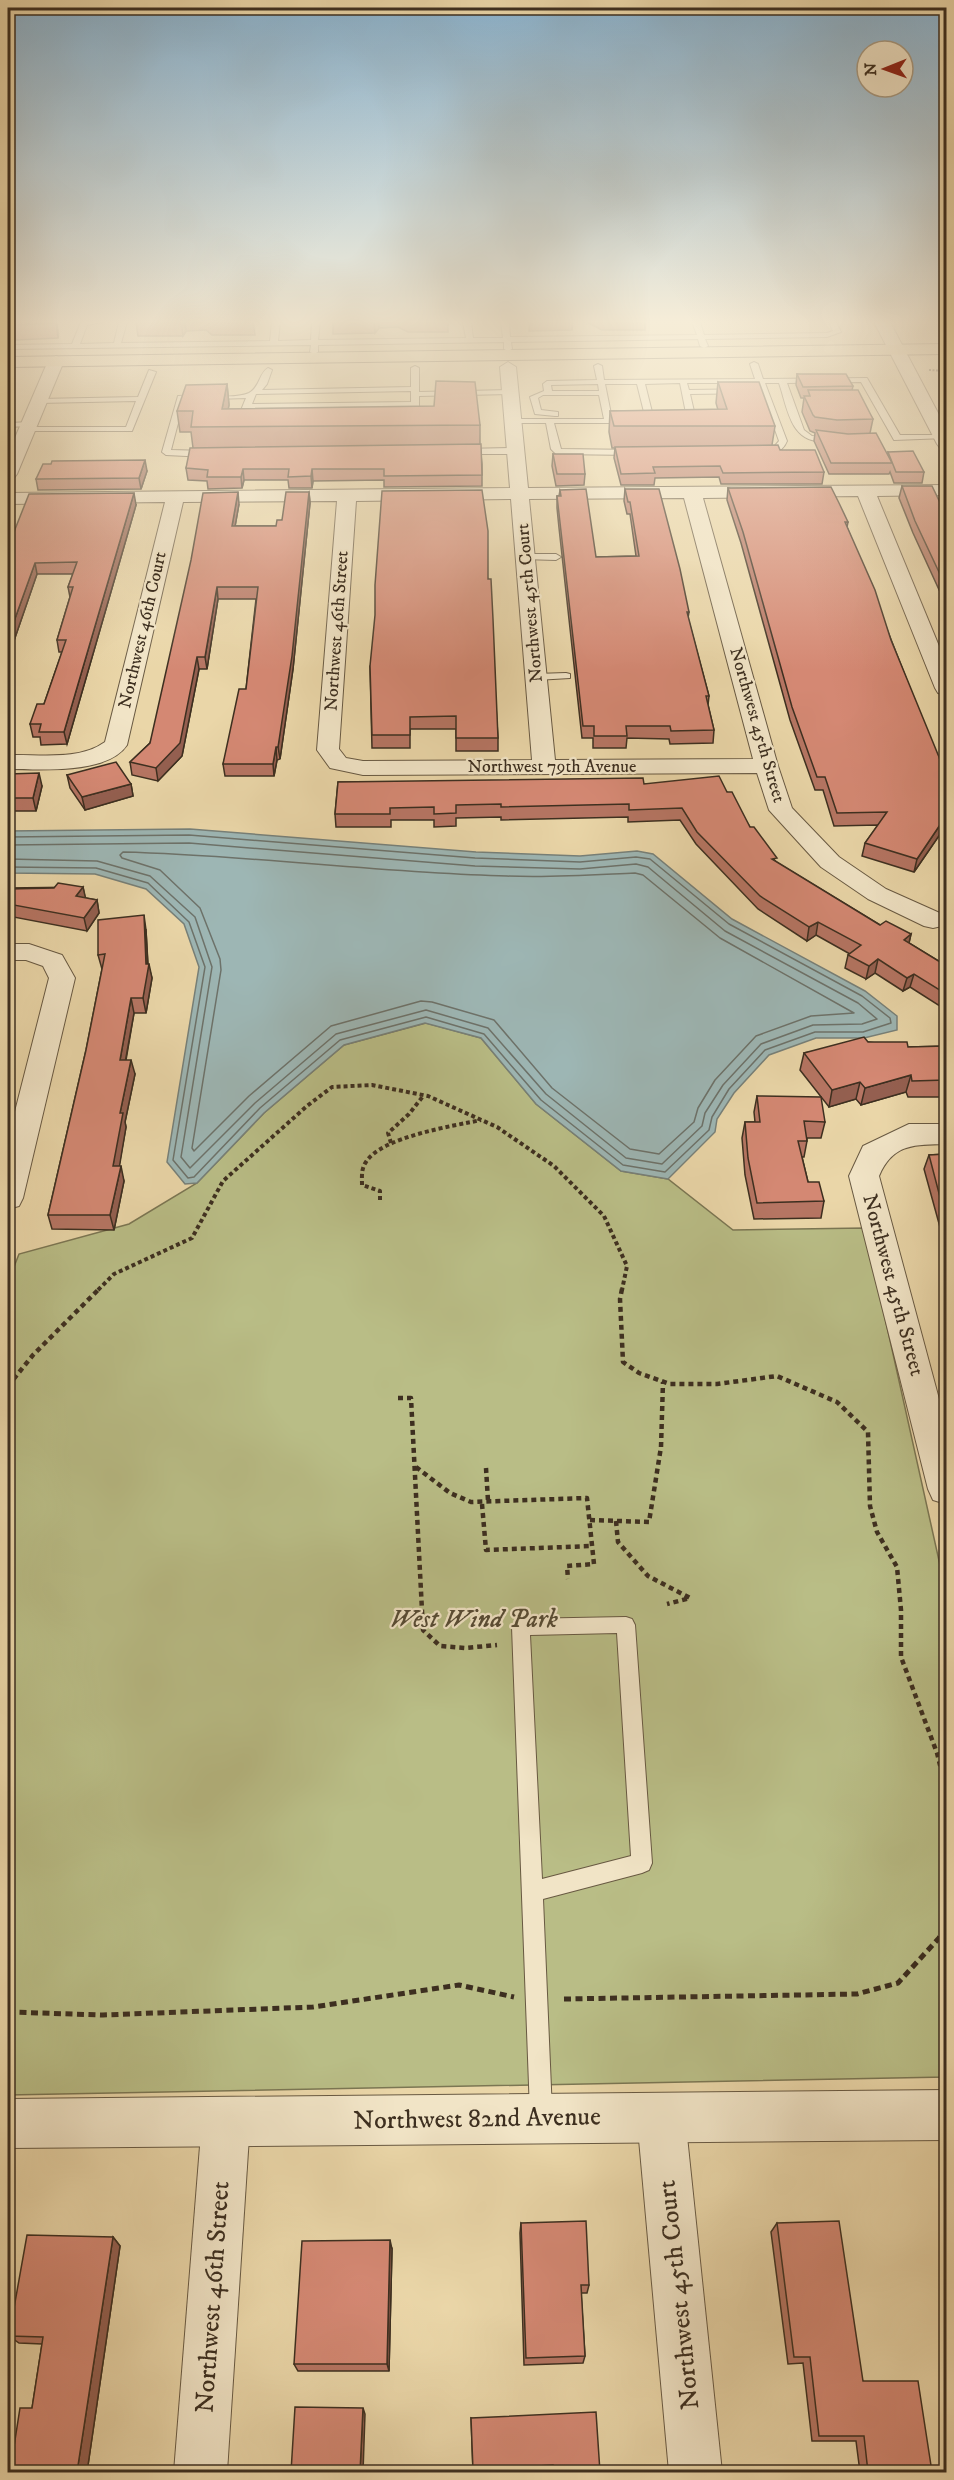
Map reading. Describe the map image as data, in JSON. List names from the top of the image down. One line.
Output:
{"streets":{"street":["Northwest 45th Court","Northwest 46th Court","Northwest 46th Street","Northwest 45th Street","Northwest 79th Avenue","Northwest 82nd Avenue"]},"crossings":[["Northwest 45th Court","Northwest 79th Avenue"],["Northwest 45th Court","Northwest 82nd Avenue"],["Northwest 46th Street","Northwest 79th Avenue"],["Northwest 46th Street","Northwest 82nd Avenue"],["Northwest 45th Street","Northwest 79th Avenue"]],"parks":["West Wind Park"],"north":"left"}
